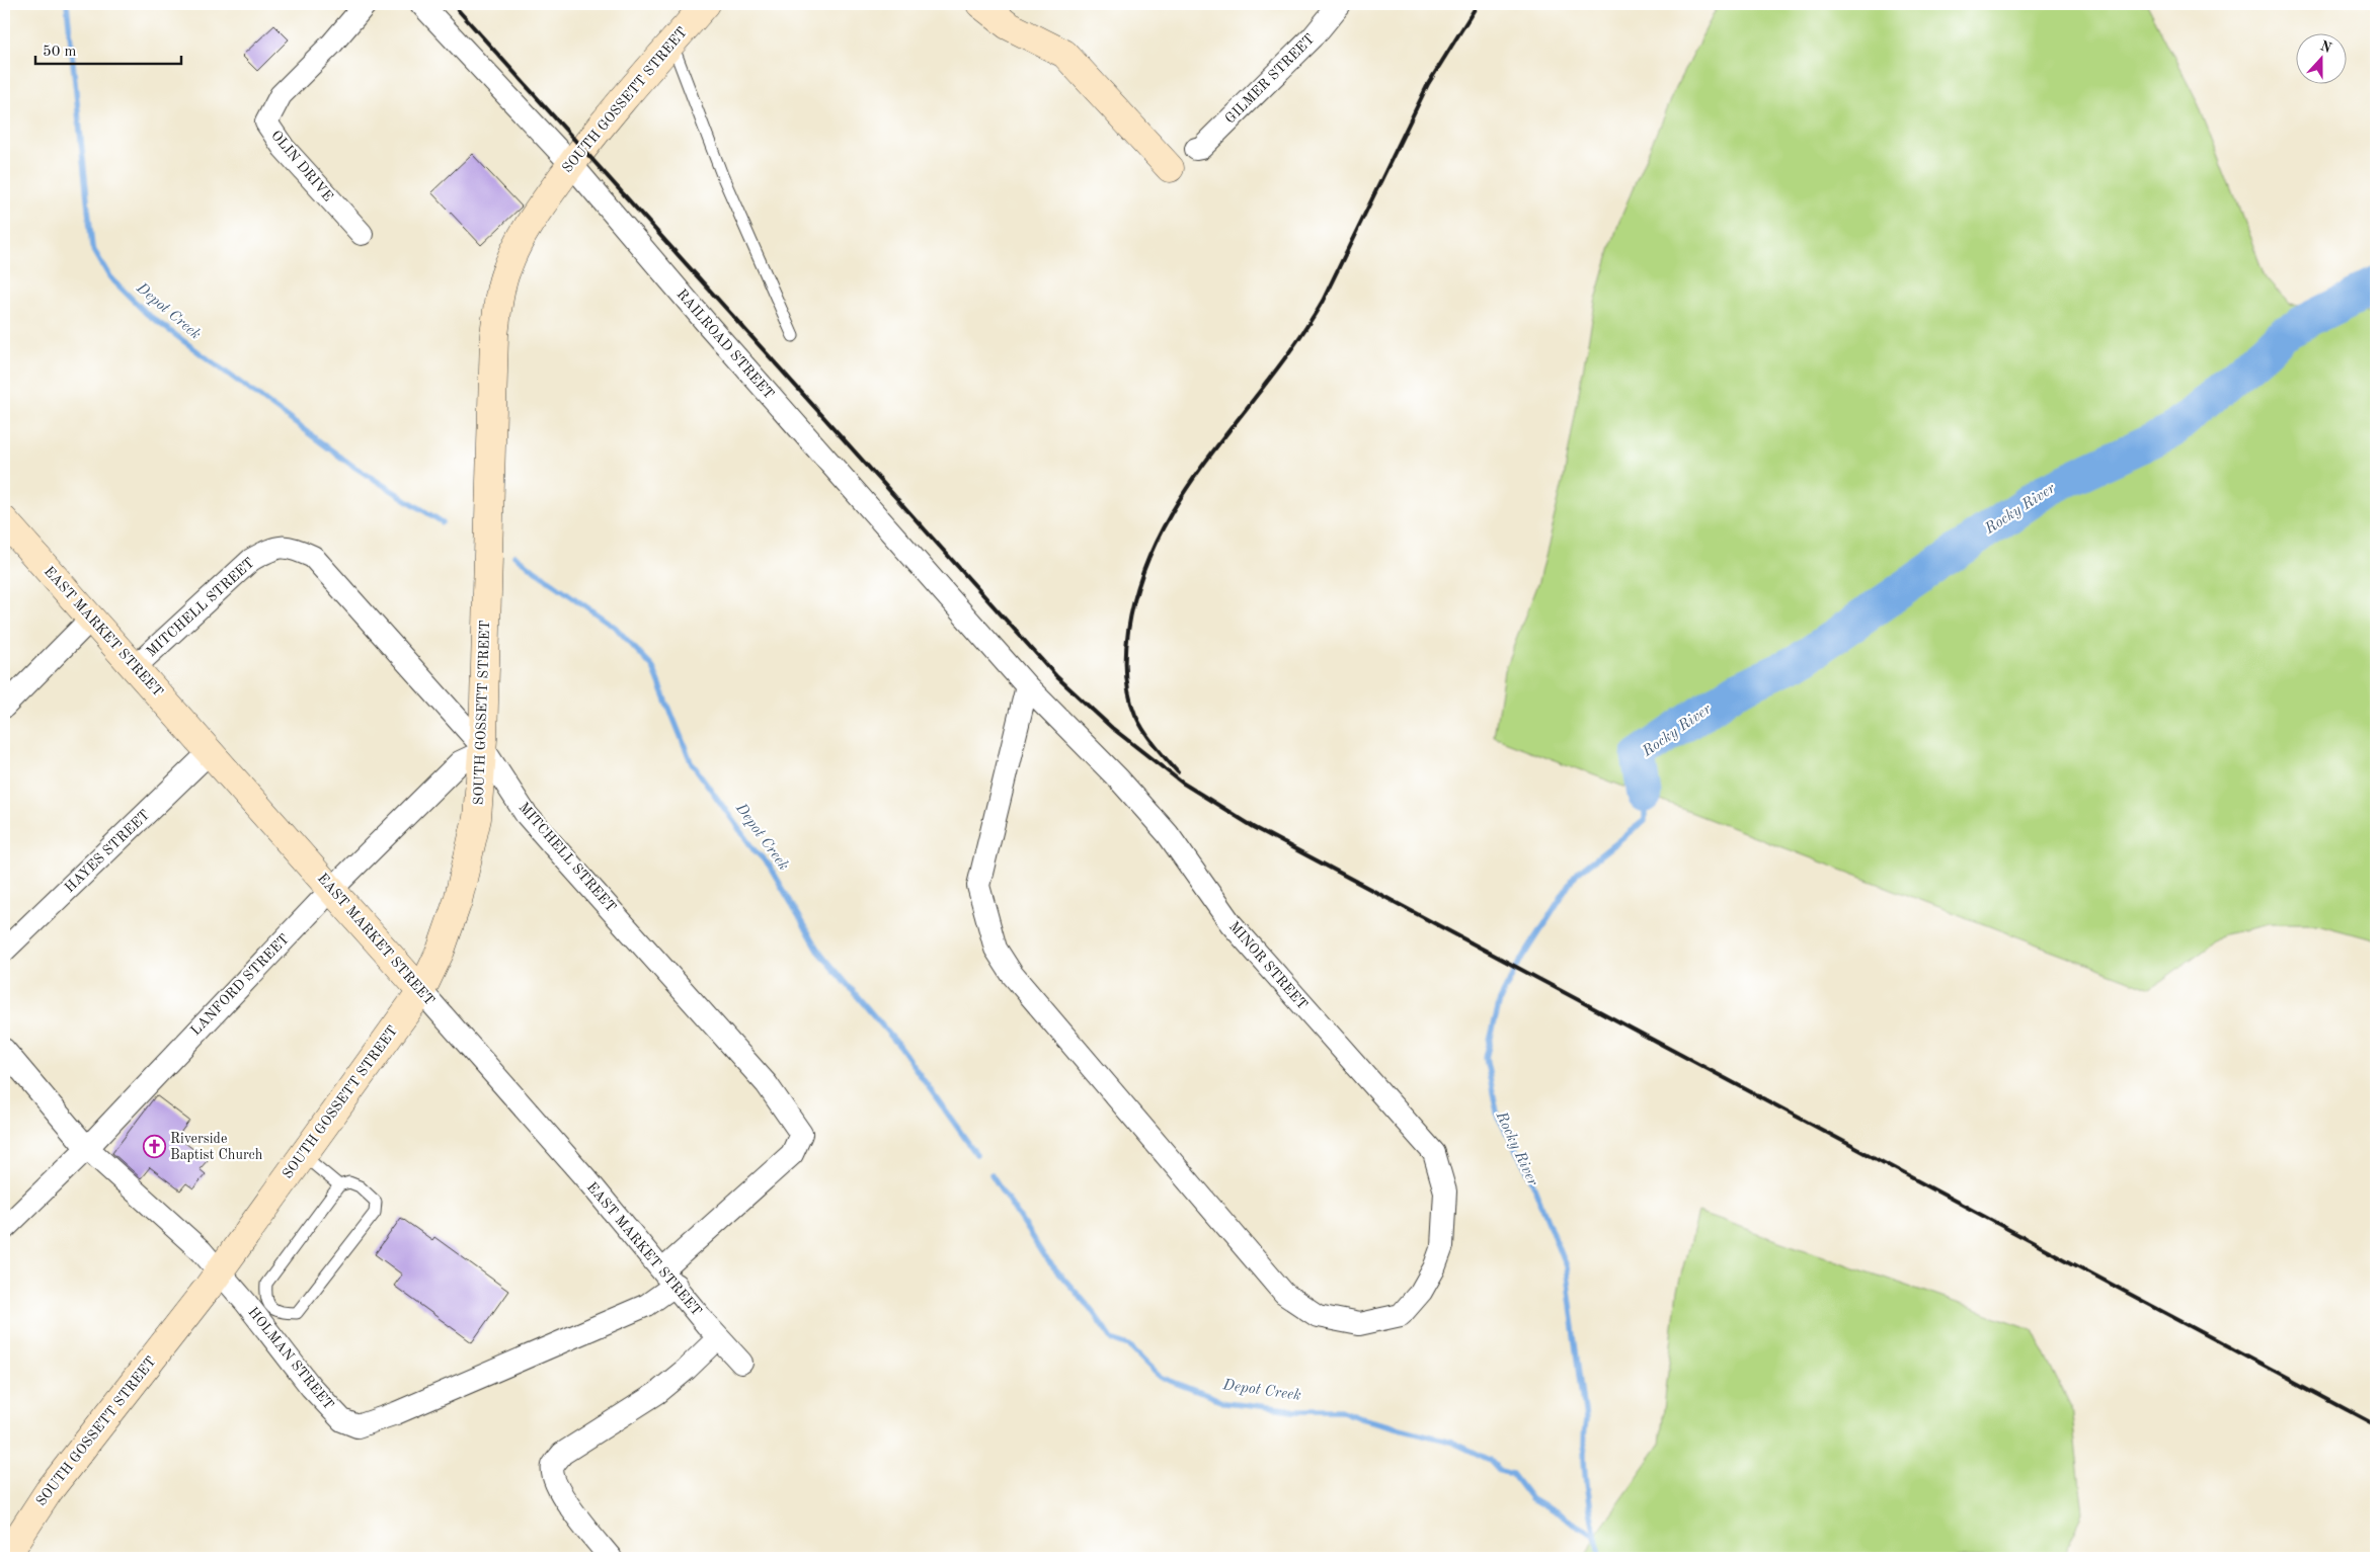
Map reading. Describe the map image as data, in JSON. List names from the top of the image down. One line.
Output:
{"streets":{"main road":["SOUTH GOSSETT STREET","EAST MARKET STREET"],"street":["GILMER STREET","OLIN DRIVE","RAILROAD STREET","MITCHELL STREET","HAYES STREET","MINOR STREET","LANFORD STREET","HOLMAN STREET"]},"crossings":[["SOUTH GOSSETT STREET","RAILROAD STREET"],["SOUTH GOSSETT STREET","MITCHELL STREET"],["SOUTH GOSSETT STREET","EAST MARKET STREET"],["SOUTH GOSSETT STREET","LANFORD STREET"],["SOUTH GOSSETT STREET","HOLMAN STREET"],["RAILROAD STREET","MINOR STREET"],["MITCHELL STREET","EAST MARKET STREET"],["MITCHELL STREET","LANFORD STREET"],["MITCHELL STREET","HOLMAN STREET"],["EAST MARKET STREET","HAYES STREET"],["EAST MARKET STREET","LANFORD STREET"],["EAST MARKET STREET","HOLMAN STREET"],["LANFORD STREET","HOLMAN STREET"]],"water":["Depot Creek","Rocky River"],"places":{"church":["Riverside Baptist Church"]},"scale_bar":"50 m","north":"top"}
